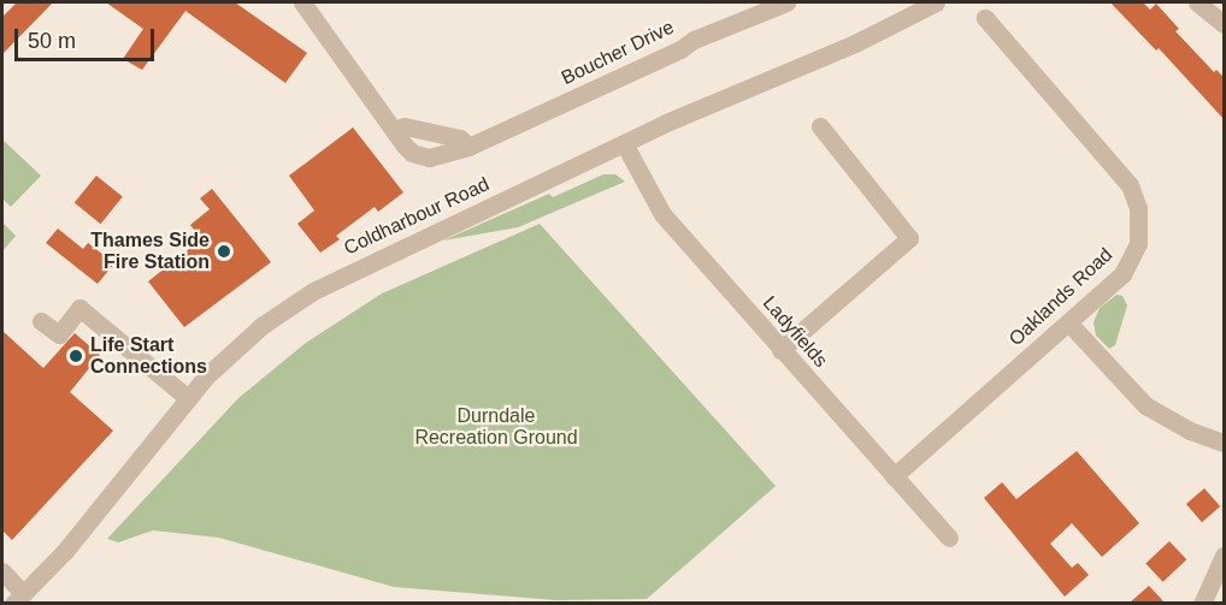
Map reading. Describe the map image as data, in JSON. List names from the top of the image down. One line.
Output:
{"streets":{"street":["Boucher Drive","Coldharbour Road","Oaklands Road","Ladyfields"]},"crossings":[["Coldharbour Road","Ladyfields"],["Oaklands Road","Ladyfields"]],"parks":["Durndale Recreation Ground"],"places":["Thames Side Fire Station","Life Start Connections"],"scale_bar":"50 m"}
